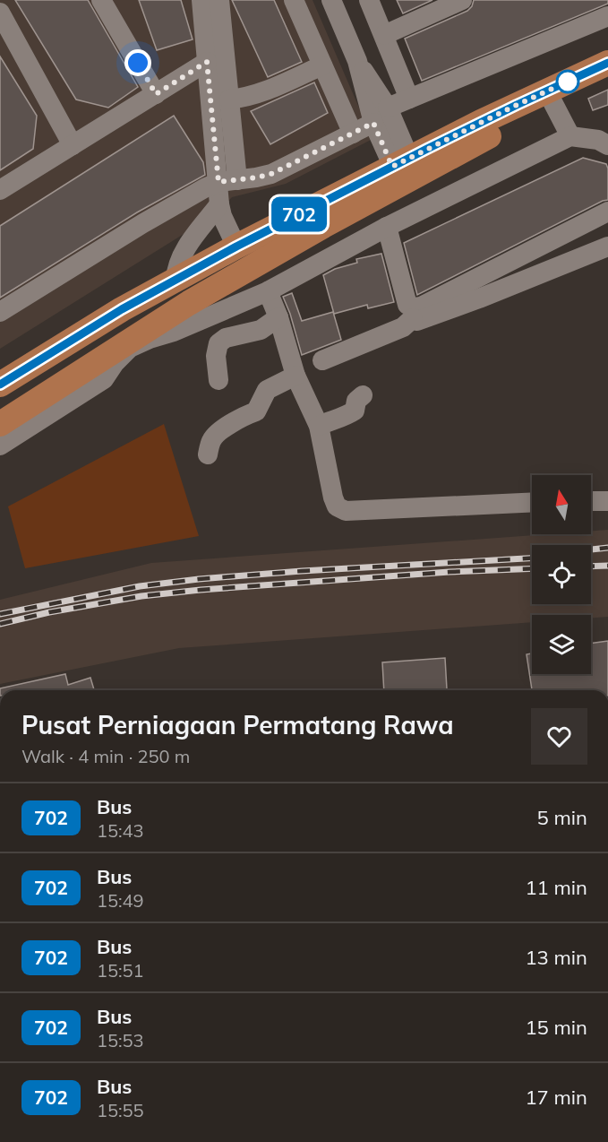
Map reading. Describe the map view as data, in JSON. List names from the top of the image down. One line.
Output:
{"lines":["bus line 702"],"north":"top","page":{"on_map":"702","heading":["Pusat Perniagaan Permatang Rawa","Walk · 4 min · 250 m"],"list":[{"mark":"702","name":"Bus","note":"15:43","value":"5 min"},{"mark":"702","name":"Bus","note":"15:49","value":"11 min"},{"mark":"702","name":"Bus","note":"15:51","value":"13 min"},{"mark":"702","name":"Bus","note":"15:53","value":"15 min"},{"mark":"702","name":"Bus","note":"15:55","value":"17 min"}]}}
